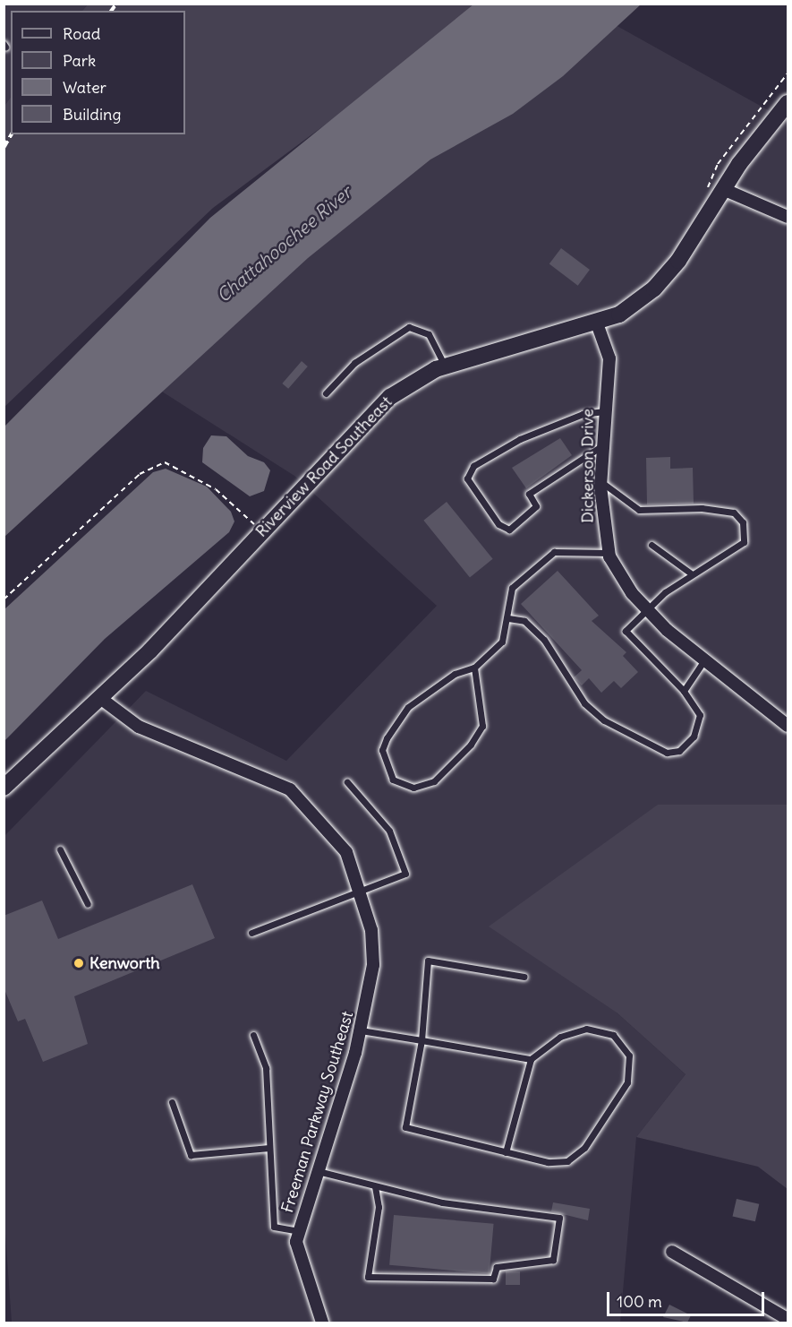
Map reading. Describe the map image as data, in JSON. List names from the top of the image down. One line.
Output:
{"streets":{"street":["Dickerson Drive","Riverview Road Southeast","Freeman Parkway Southeast"]},"crossings":[["Dickerson Drive","Riverview Road Southeast"],["Riverview Road Southeast","Freeman Parkway Southeast"]],"water":["Chattahoochee River"],"places":["Kenworth"],"legend":["Road","Park","Water","Building"],"scale_bar":"100 m"}
